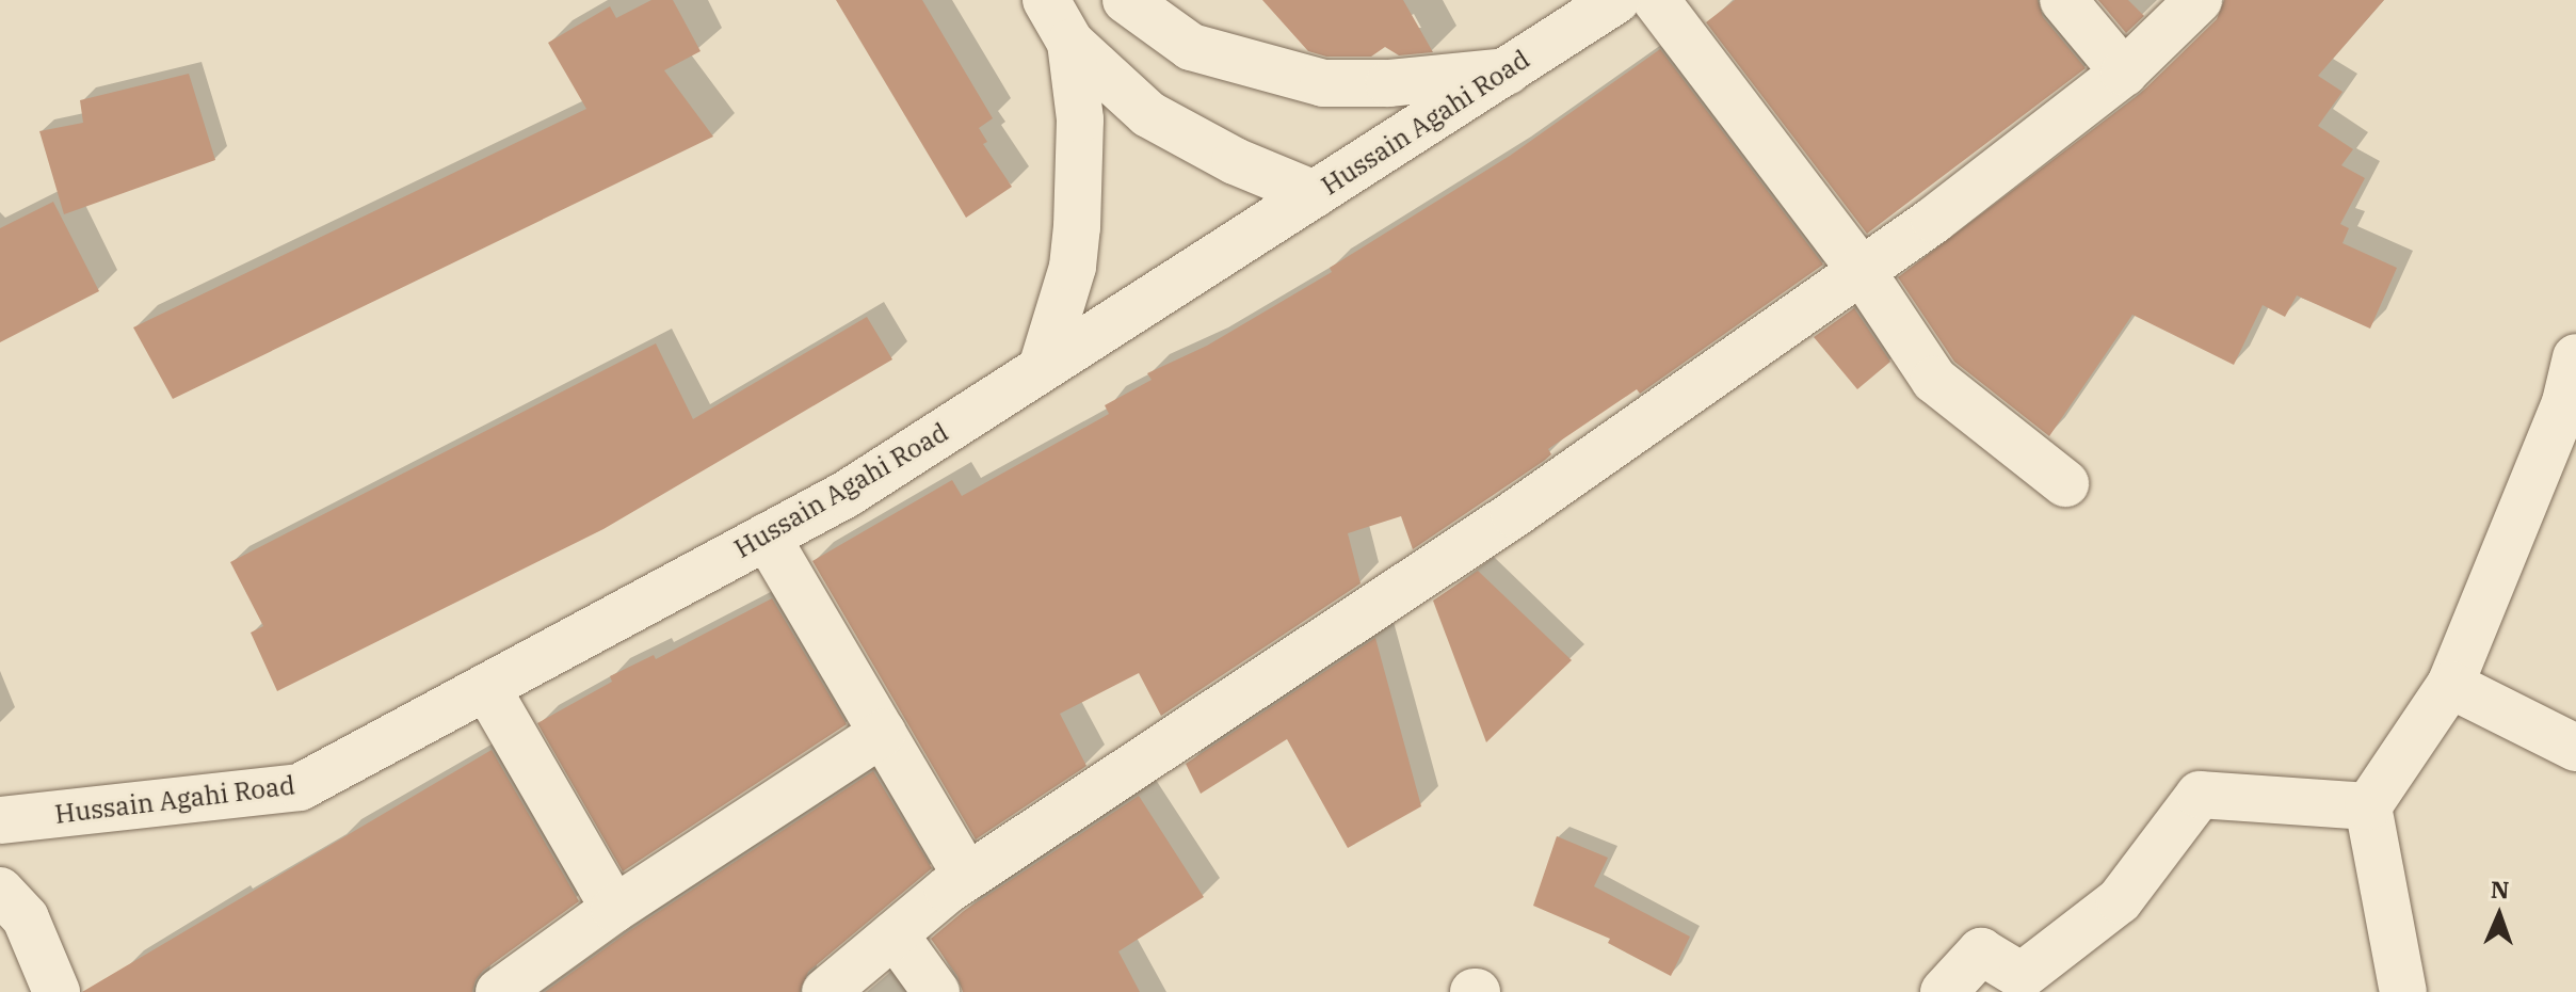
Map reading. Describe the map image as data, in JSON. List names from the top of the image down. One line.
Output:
{"streets":{"street":["Hussain Agahi Road"]},"north":"top"}
